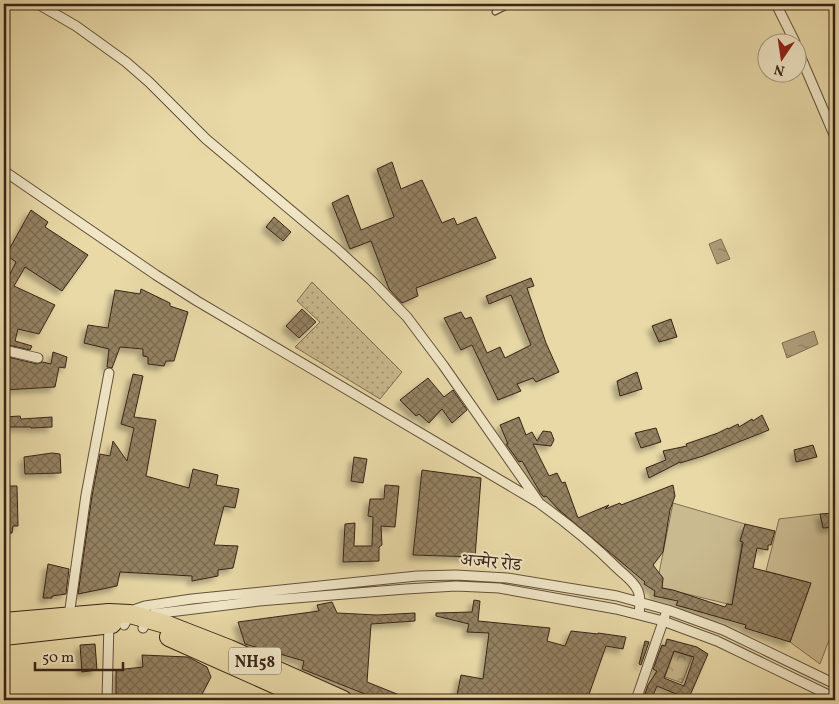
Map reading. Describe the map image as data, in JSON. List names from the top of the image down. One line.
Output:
{"streets":{"highway":["NH58"],"street":["अज्मेर रोड"]},"crossings":[["अज्मेर रोड","NH58"]],"scale_bar":"50 m","north":"bottom"}
